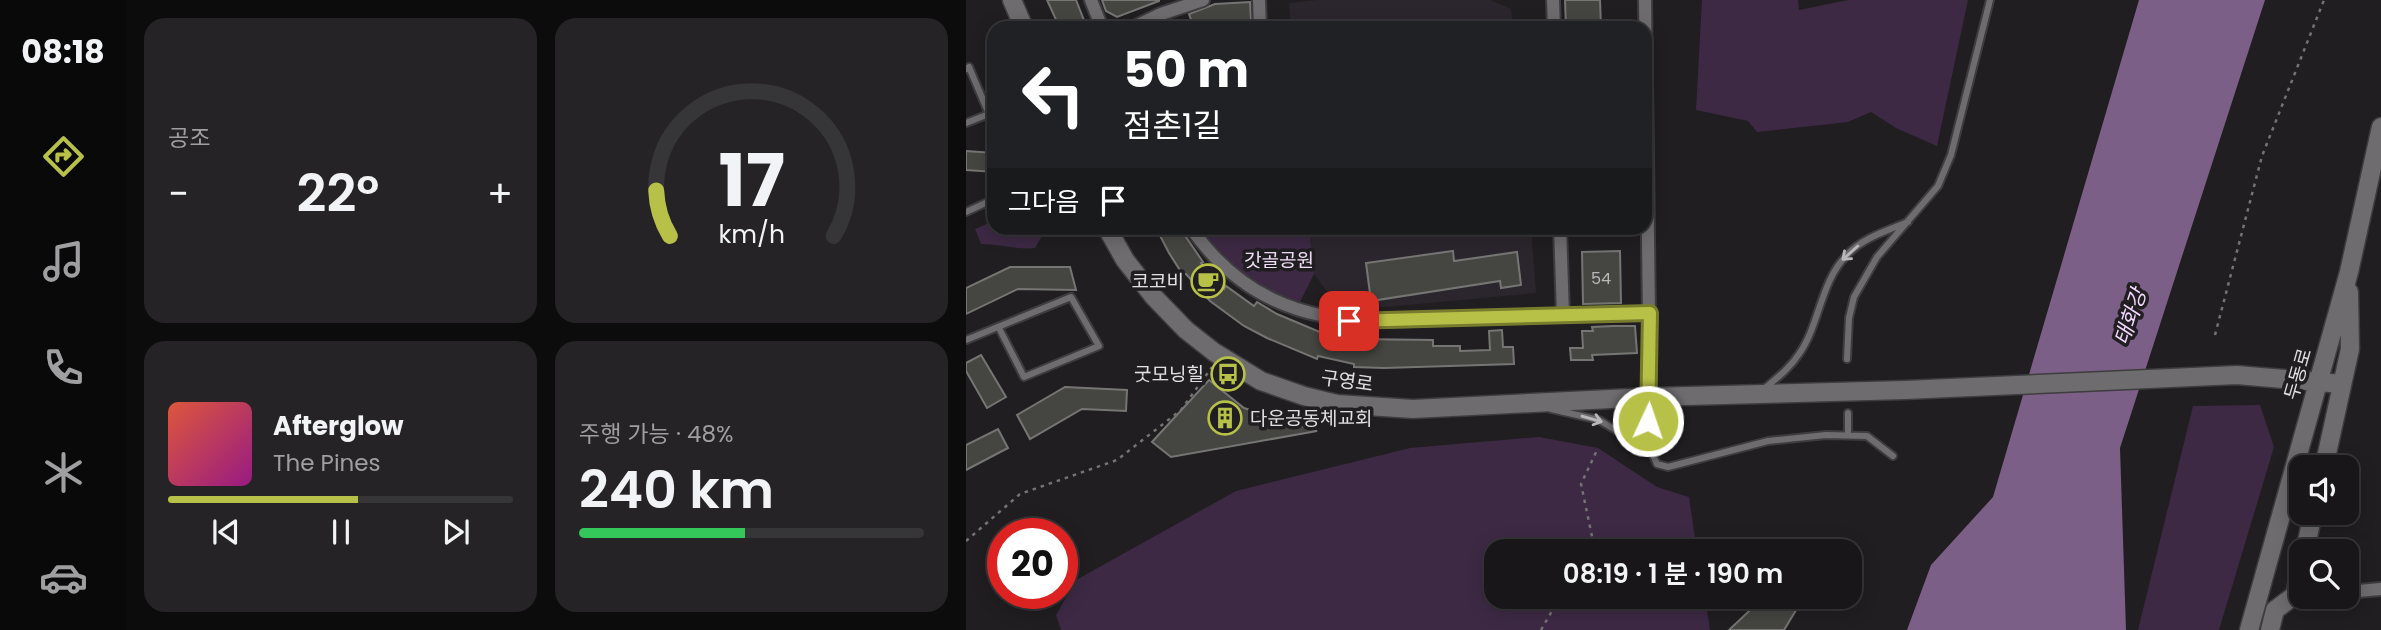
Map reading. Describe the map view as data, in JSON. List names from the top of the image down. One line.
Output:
{"streets":{"main road":["두동로","구영로"]},"crossings":[["두동로","구영로"]],"water":["태화강"],"parks":["갓골공원"],"places":{"cafe":["코코비"],"bus stop":["굿모닝힐"],"building":["다운공동체교회"]},"house_numbers":["54"],"page":{"tabs":"08:18","tile":["공조",["주행 가능 · 48%","240 km"]],"turn":["50 m","점촌1길"],"heat":["−","22°","+"],"then":"그다음","song":["Afterglow","The Pines"],"limit":"20","trip":"08:19 · 1 분 · 190 m","gauge":["17","km/h"]}}
